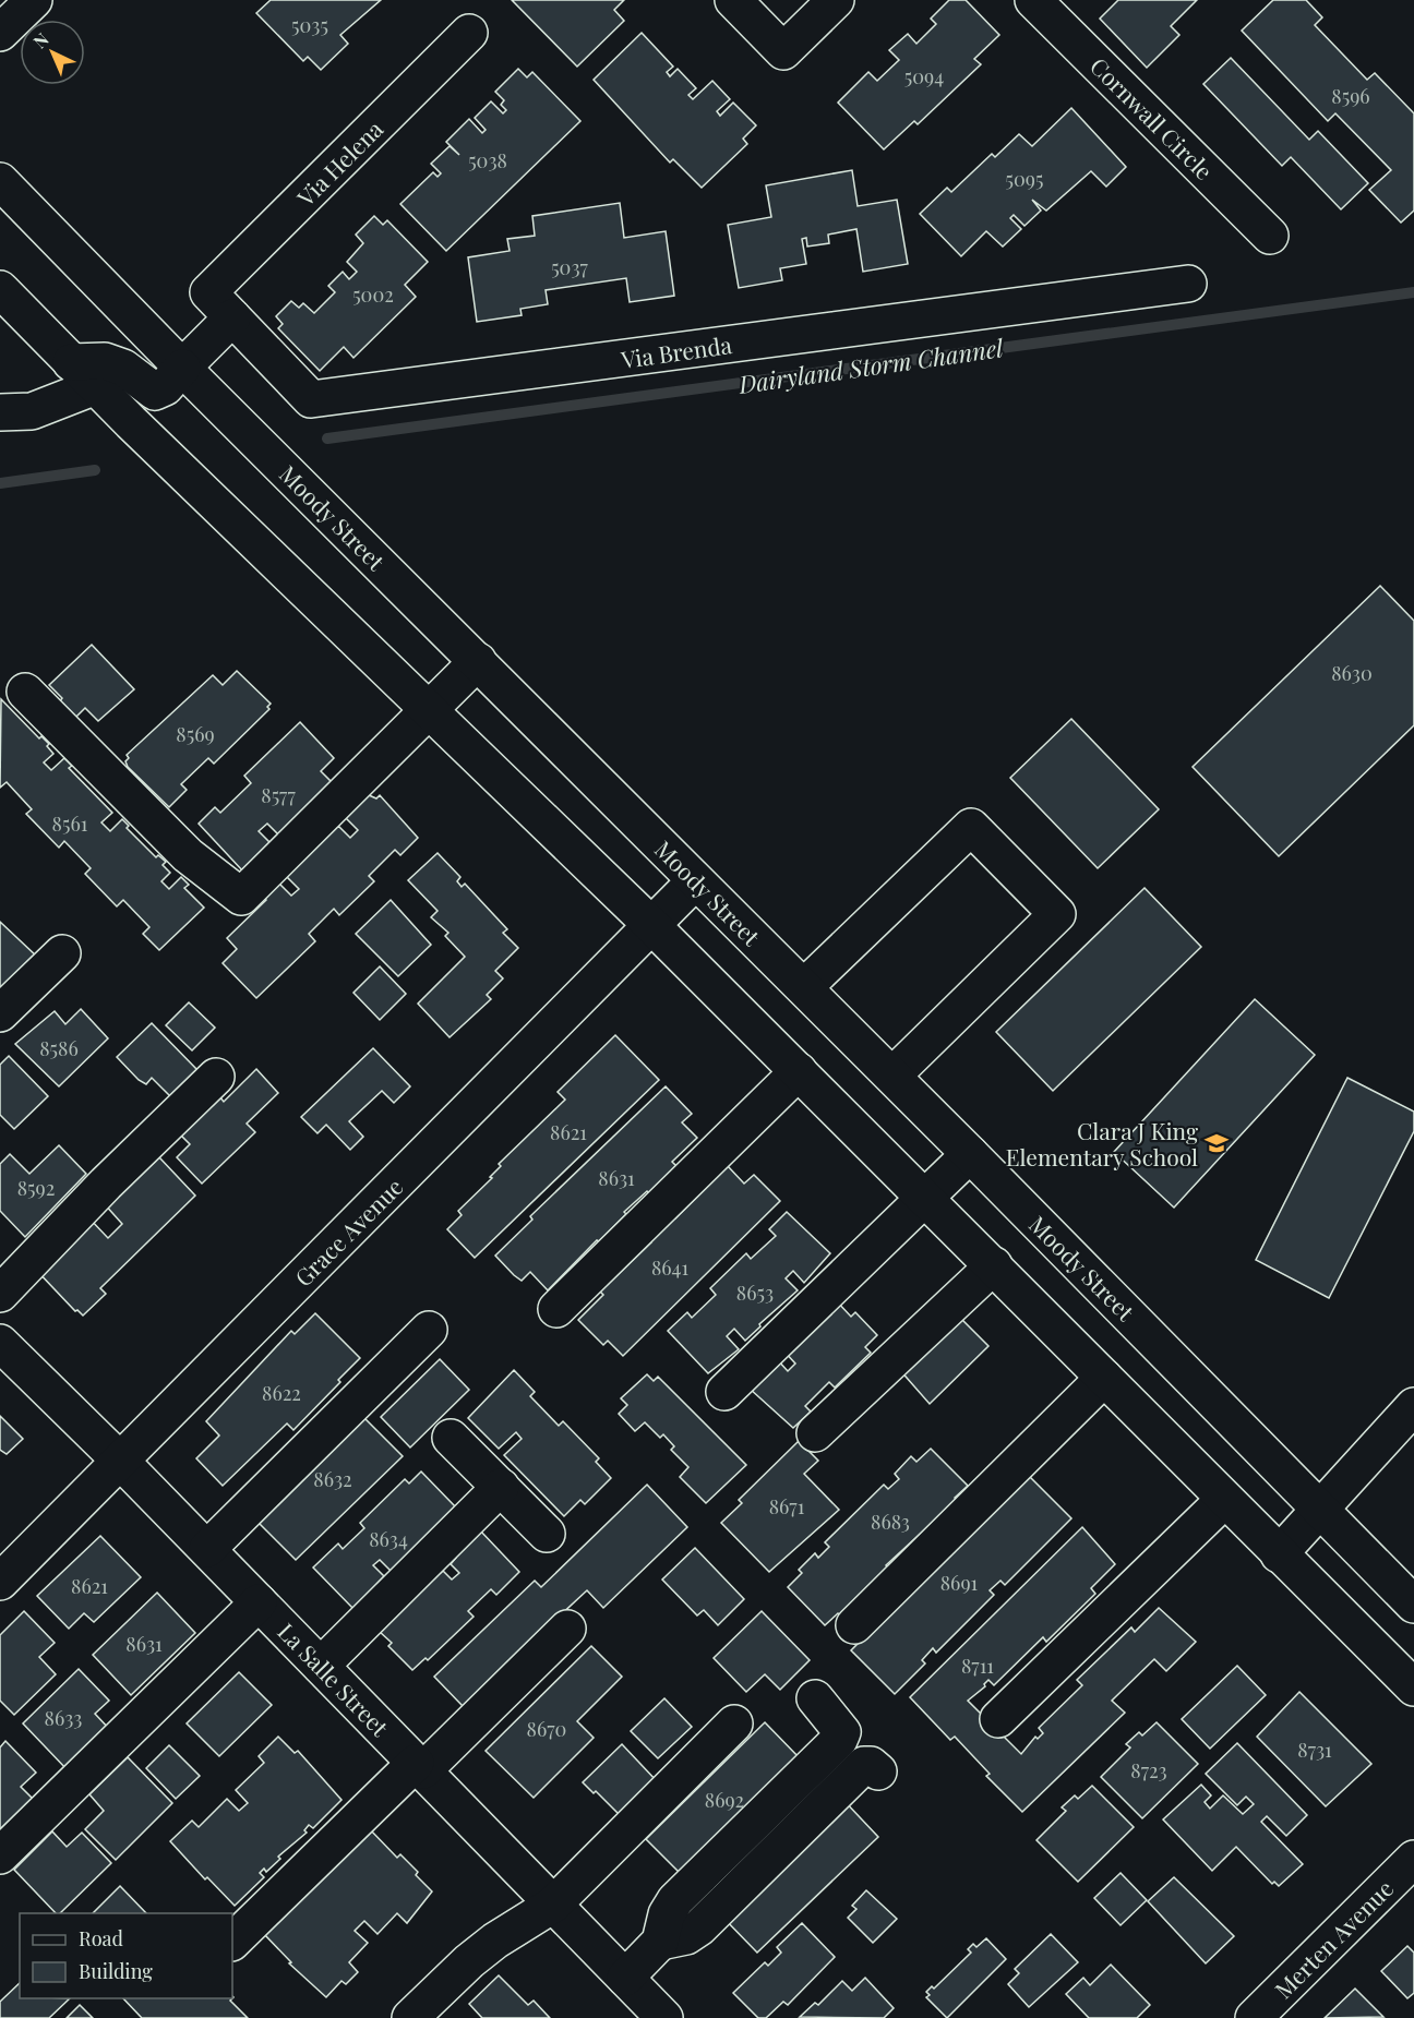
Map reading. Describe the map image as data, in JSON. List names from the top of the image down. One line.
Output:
{"streets":{"main road":["Cornwall Circle","Via Helena","Via Brenda","Moody Street","Grace Avenue","La Salle Street","Merten Avenue"]},"crossings":[["Via Helena","Via Brenda"],["Moody Street","Grace Avenue"],["Grace Avenue","La Salle Street"]],"water":["Dairyland Storm Channel"],"places":{"school or university":["Clara J King Elementary School"]},"house_numbers":["5035","5094","8596","5038","5095","5037","5002","8630","8569","8577","8561","8586","8621","8631","8592","8641","8653","8622","8632","8671","8683","8634","8691","8621","8631","8711","8633","8670","8731","8723","8692"],"legend":["Road","Building"],"north":"top left"}
